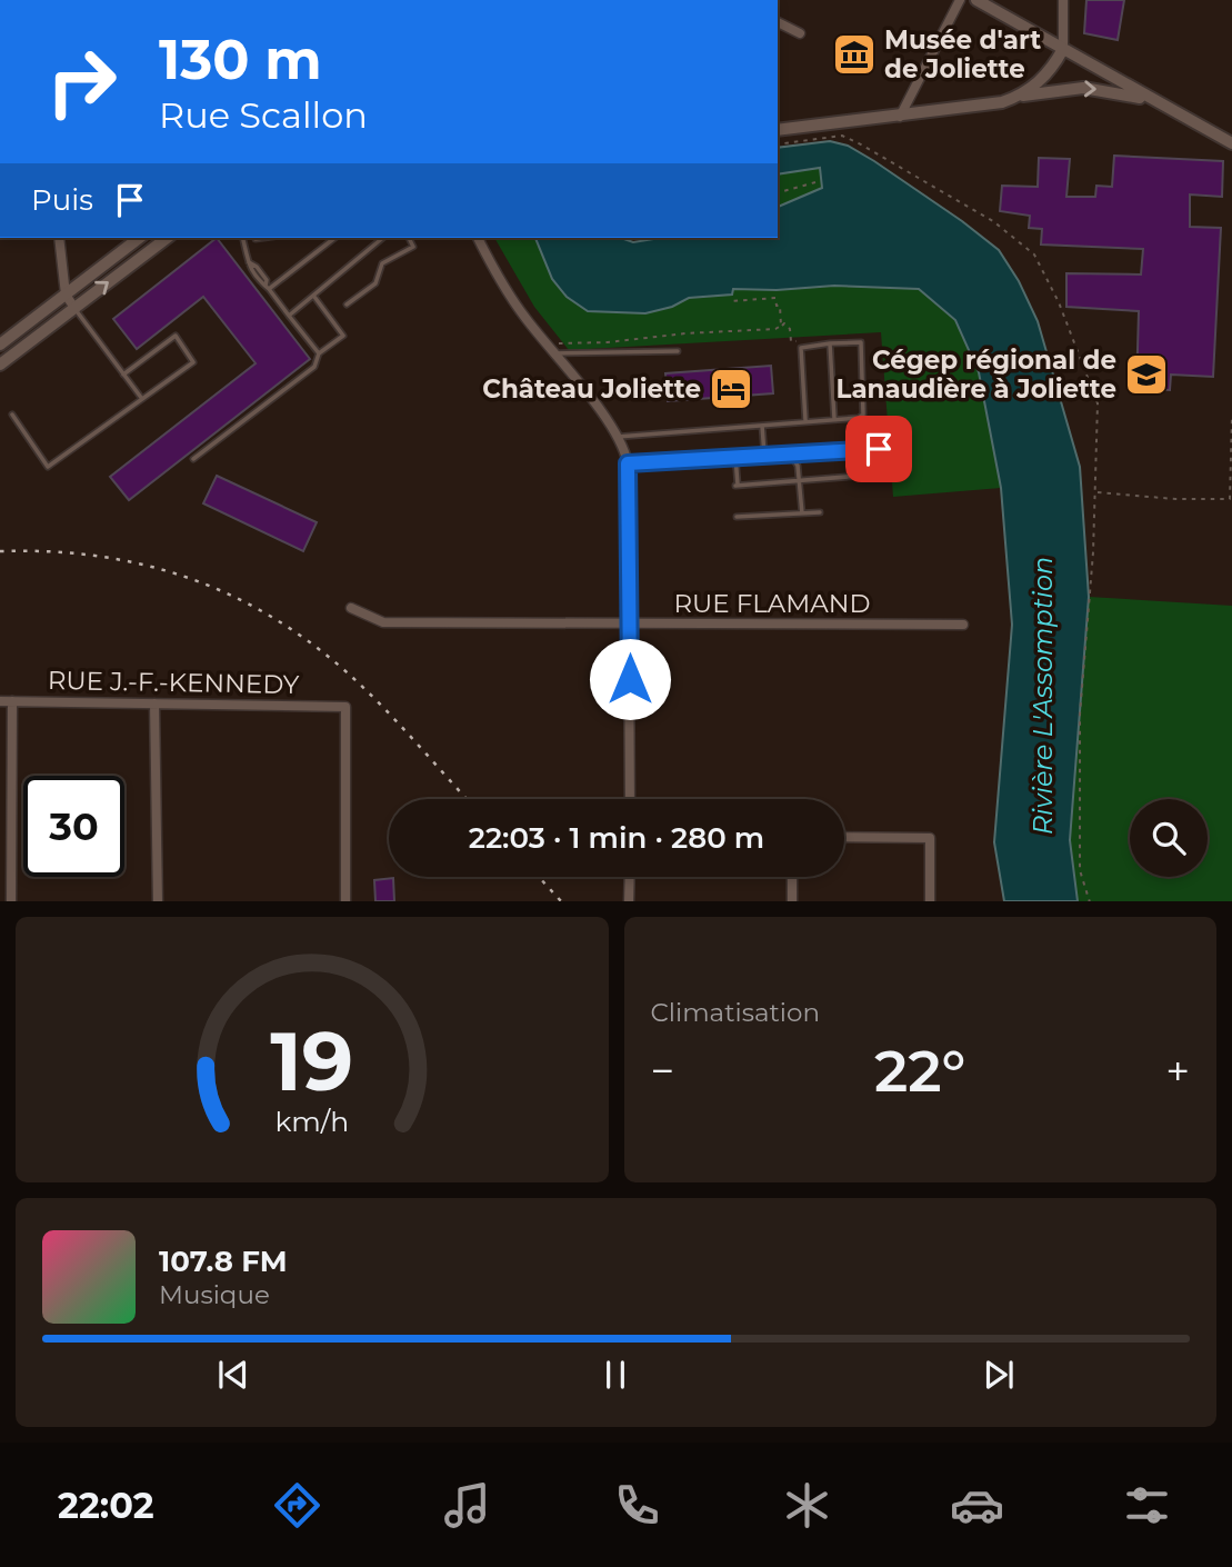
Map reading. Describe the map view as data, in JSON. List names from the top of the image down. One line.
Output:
{"streets":{"street":["RUE FLAMAND","RUE J.-F.-KENNEDY"]},"water":["Rivière L'Assomption"],"places":{"museum":["Musée d'art de Joliette"],"school or university":["Cégep régional de Lanaudière à Joliette"],"hotel":["Château Joliette"]},"page":{"turn":["130 m","Rue Scallon"],"then":"Puis","limit":"30","trip":"22:03 · 1 min · 280 m","tile":"Climatisation","heat":["−","22°","+"],"song":["107.8 FM","Musique"],"tabs":"22:02","gauge":["19","km/h"]}}
